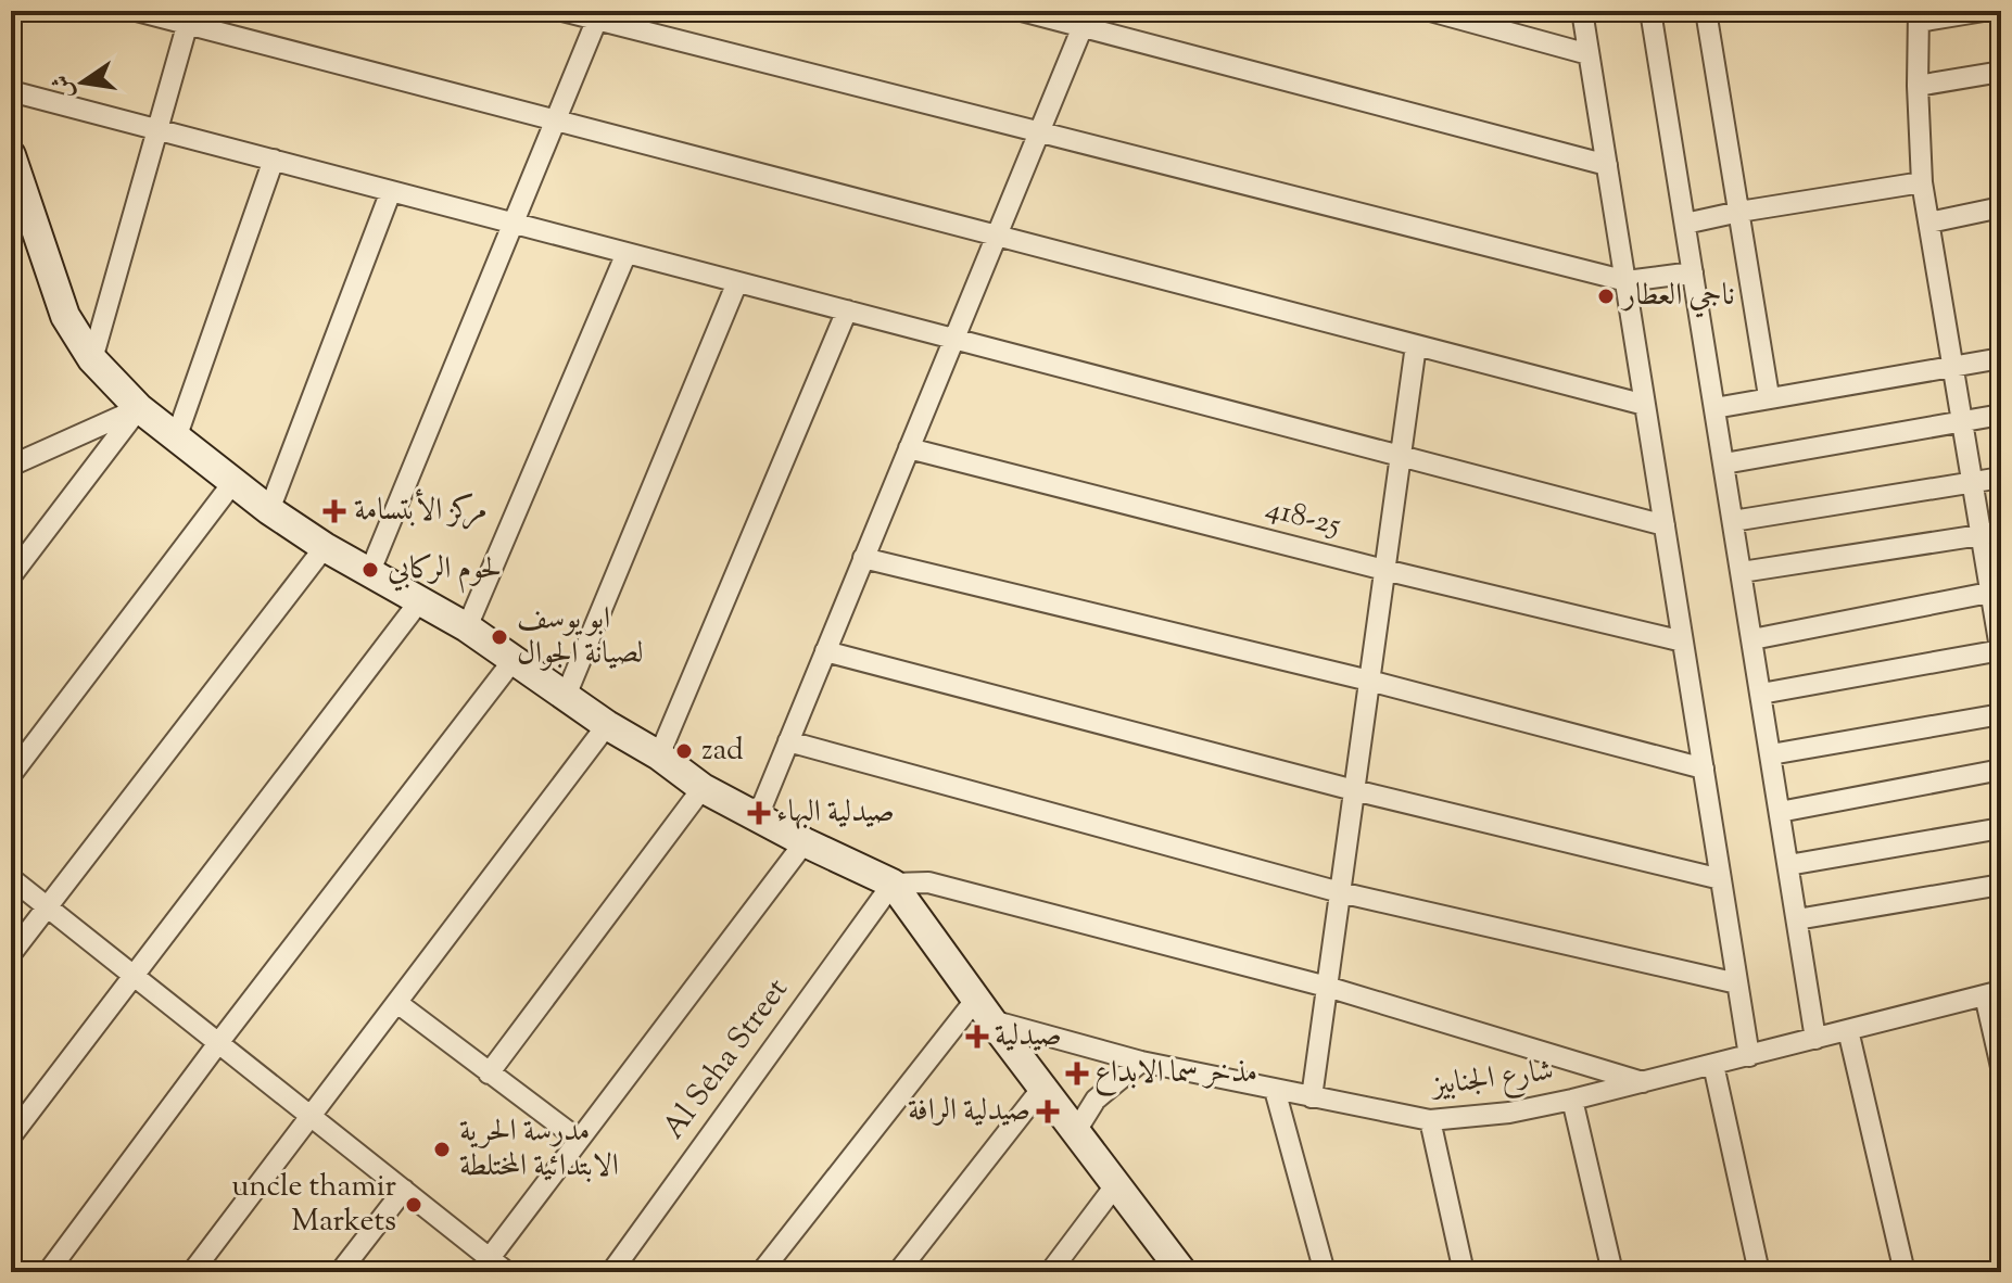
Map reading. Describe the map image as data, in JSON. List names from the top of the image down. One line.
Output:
{"streets":{"street":["418-25","Al Seha Street","شارع الجنابيز"]},"places":{"other":["ناجي العطار","لحوم الركابي","ابو يوسف لصيانة الجوال","zad","مدرسة الحرية الابتدائية المختلطة","uncle thamir Markets"],"health":["مركز الأبتسامة","صيدلية البهاء","صيدلية","مذخر سما الابداع","صيدلية الرافة"]},"north":"left"}
